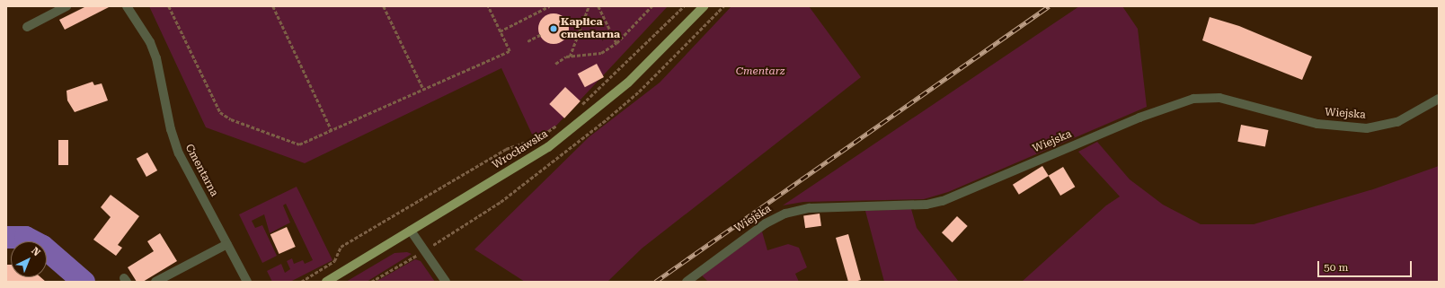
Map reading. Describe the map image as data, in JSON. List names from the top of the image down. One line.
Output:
{"streets":{"main road":["Wrocławska"],"street":["Wiejska","Cmentarna"]},"parks":["Cmentarz"],"places":["Kaplica cmentarna"],"scale_bar":"50 m","north":"top right"}
